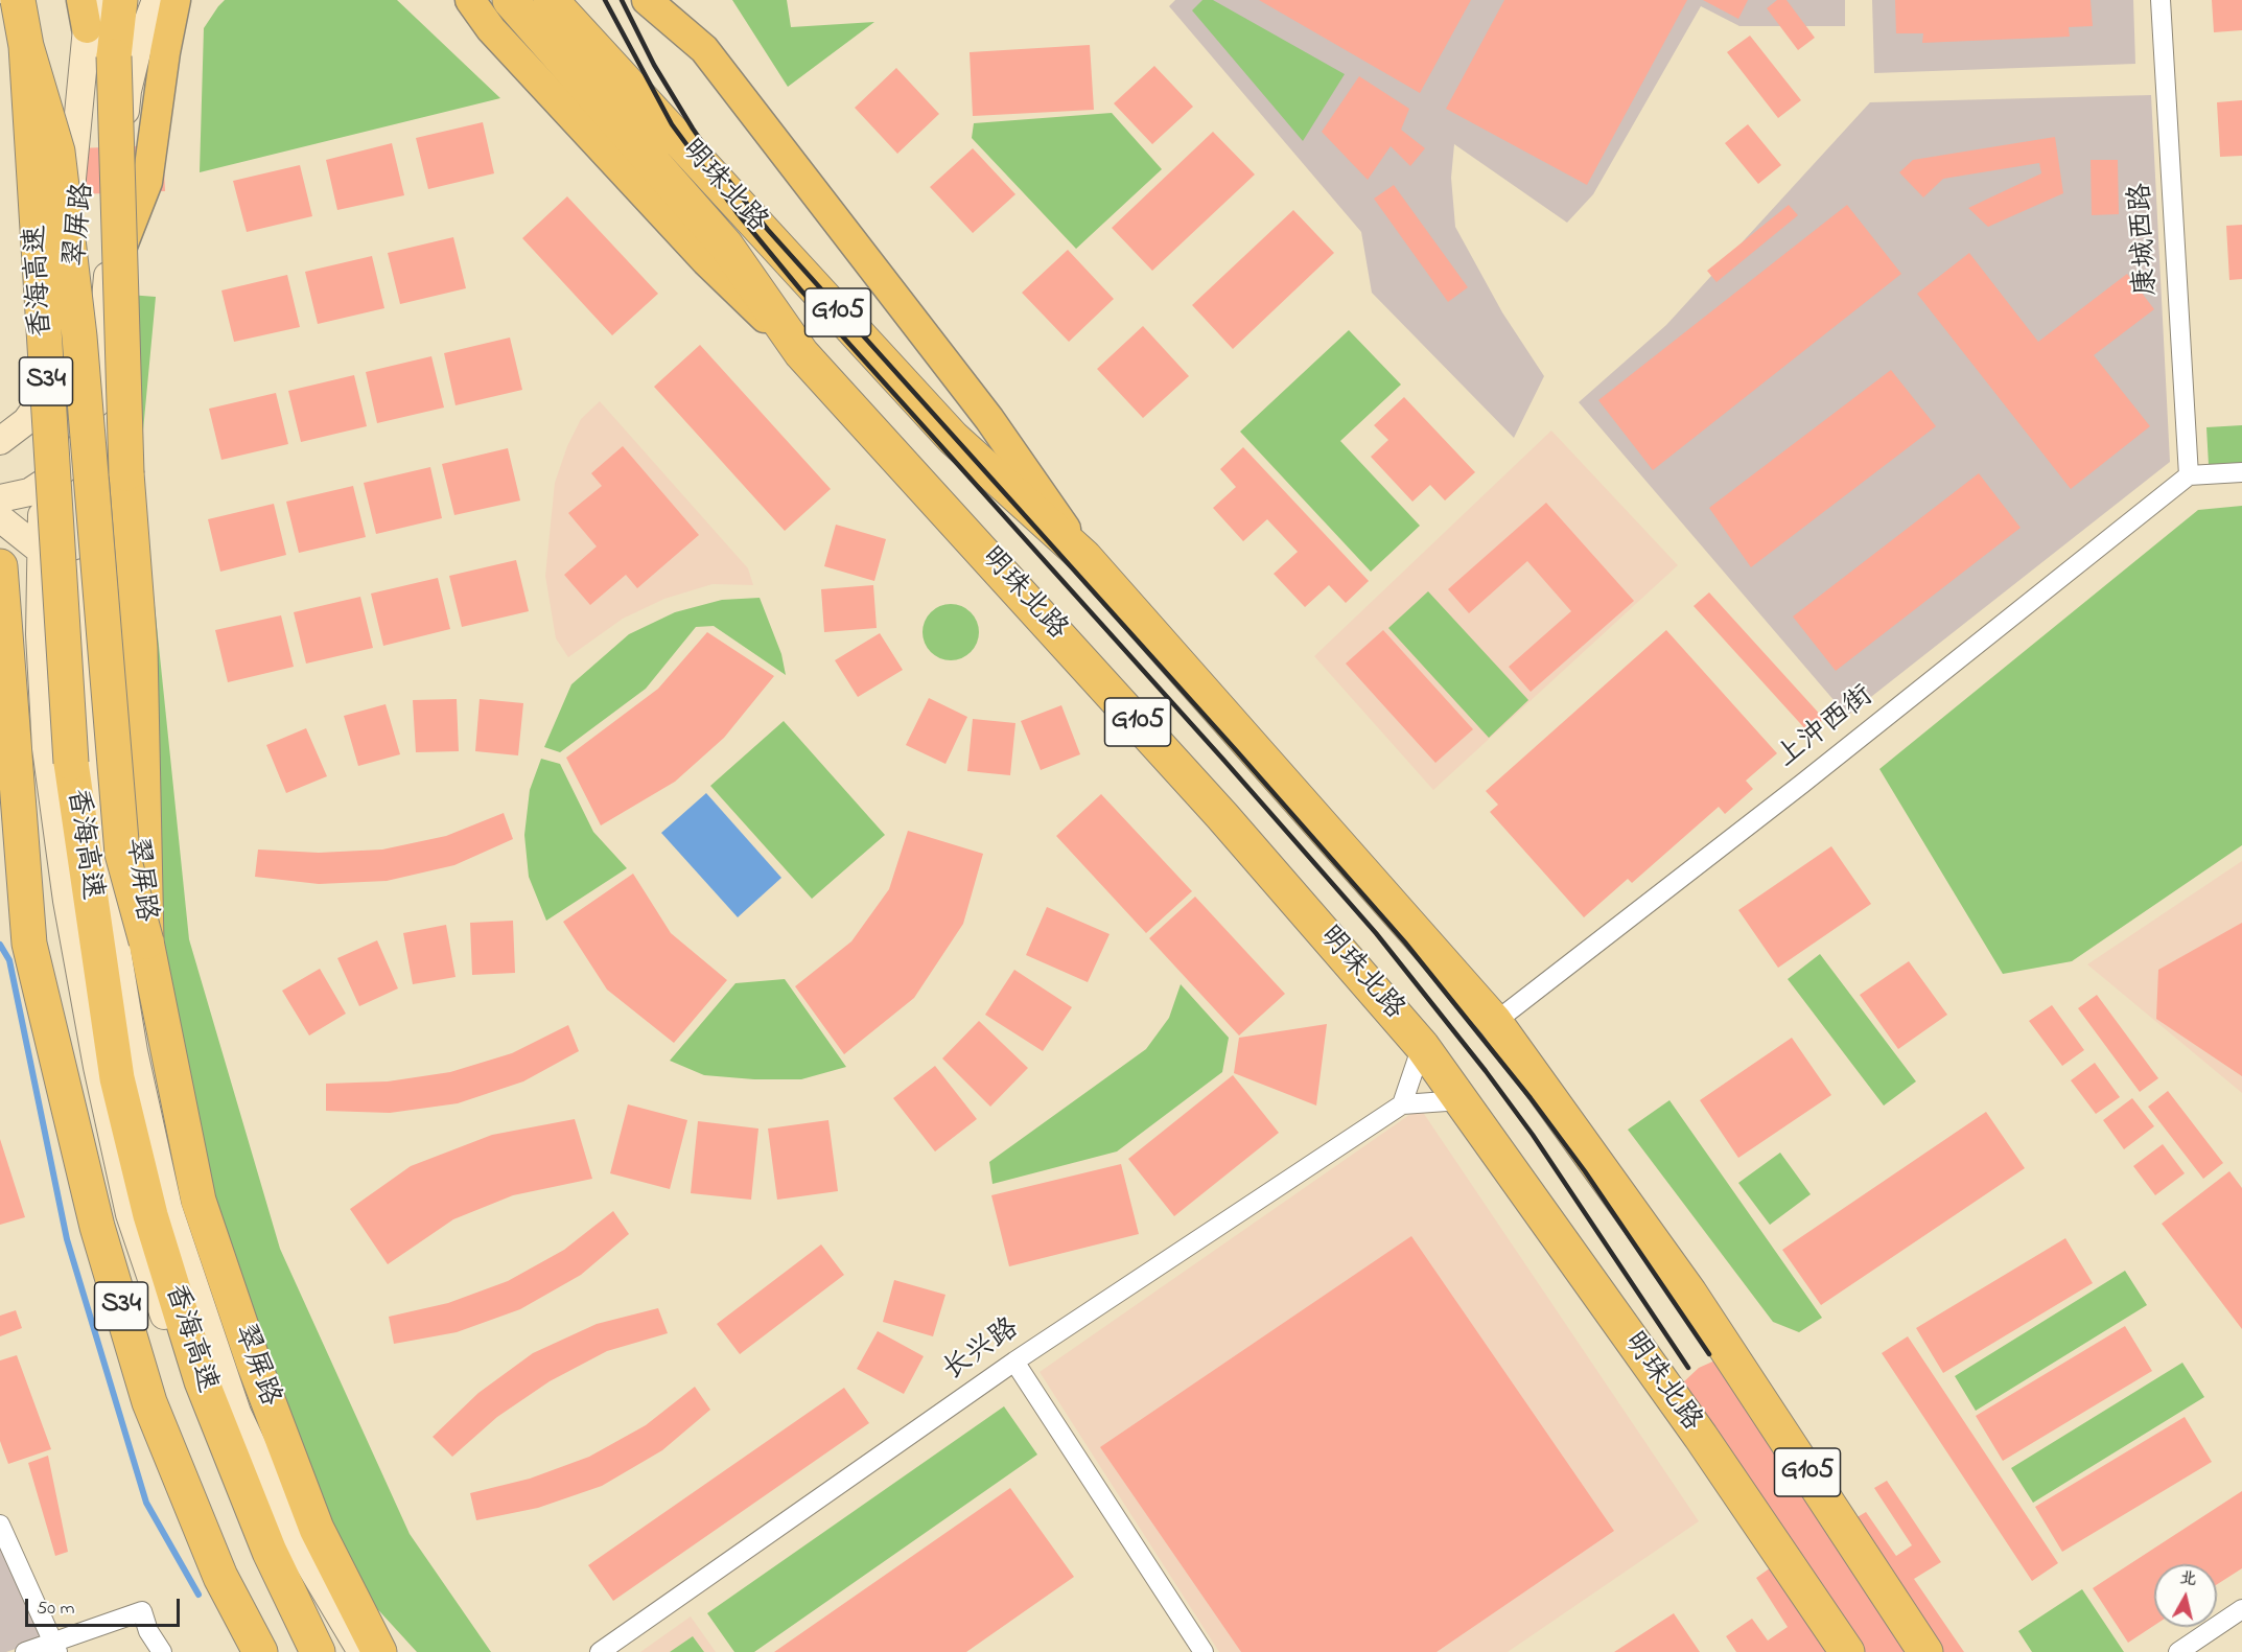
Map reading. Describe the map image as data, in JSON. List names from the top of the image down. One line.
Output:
{"streets":{"highway":["明珠北路","香海高速","G105","S34"],"main road":["翠屏路"],"street":["康城西路","上沖西街","长兴路"]},"crossings":[["明珠北路","上沖西街"],["明珠北路","长兴路"],["康城西路","上沖西街"]],"scale_bar":"50 m","north":"top"}
